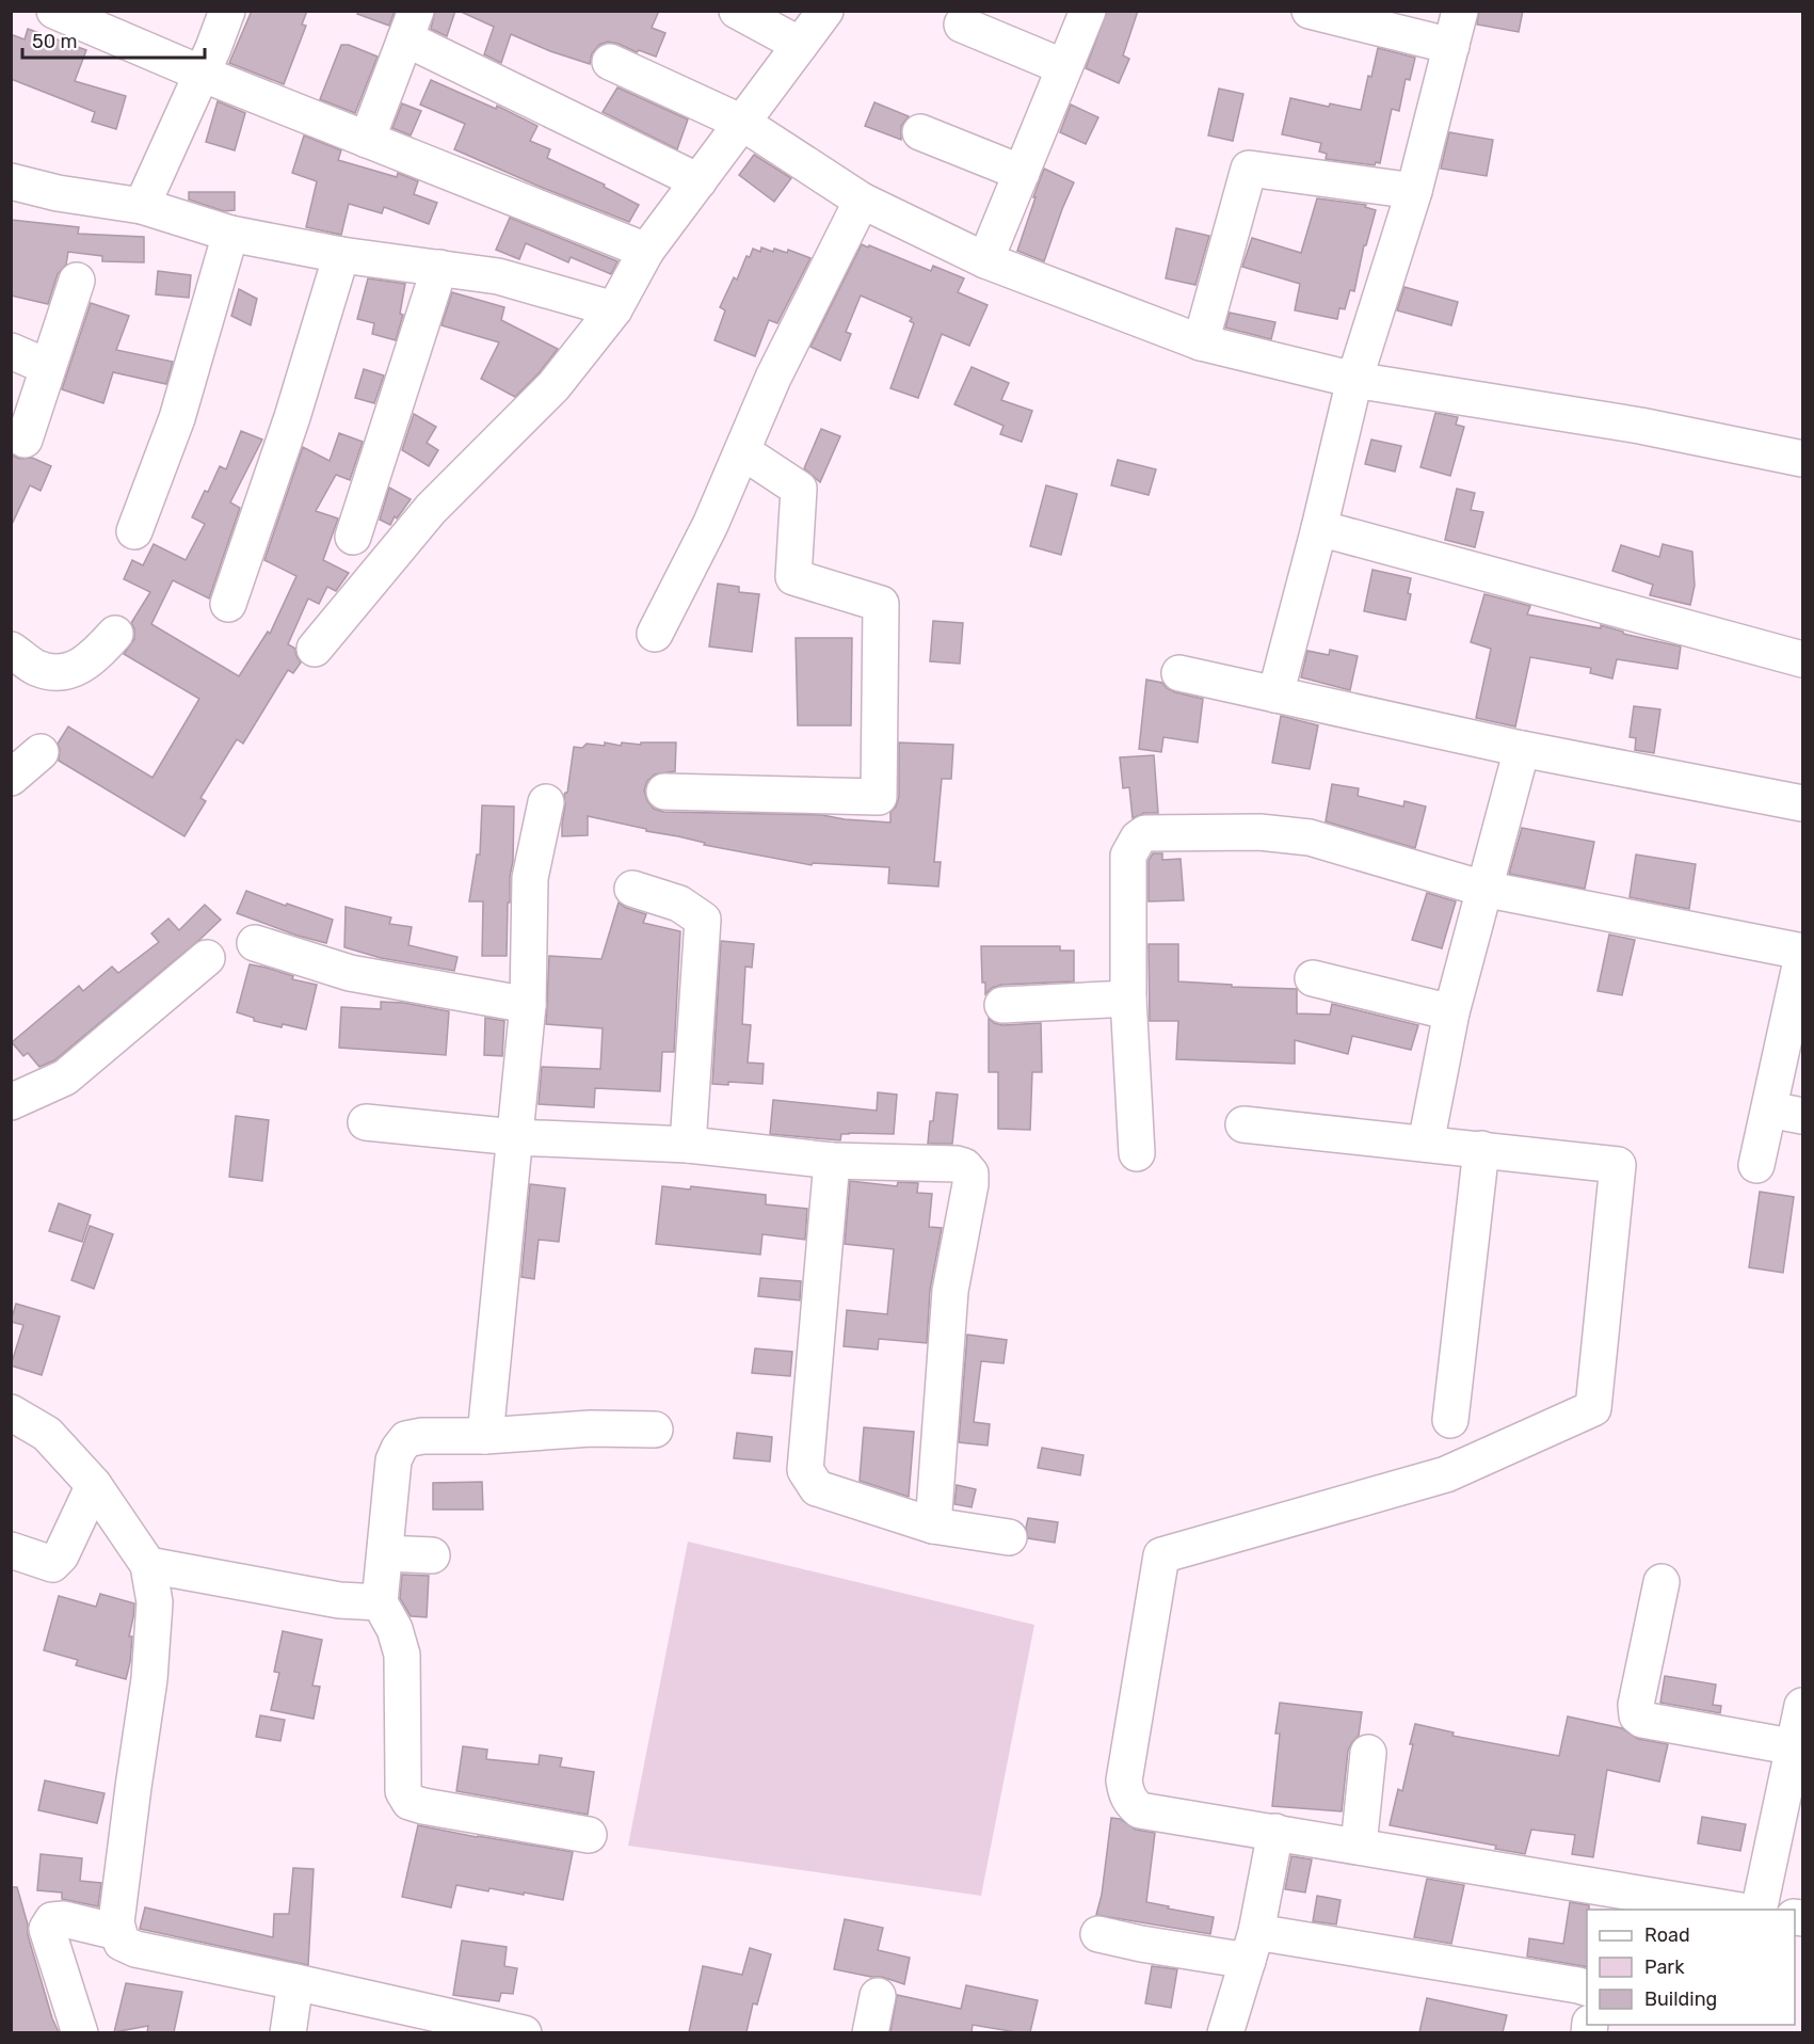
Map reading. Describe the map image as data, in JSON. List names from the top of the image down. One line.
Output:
{"legend":["Road","Park","Building"],"scale_bar":"50 m"}
